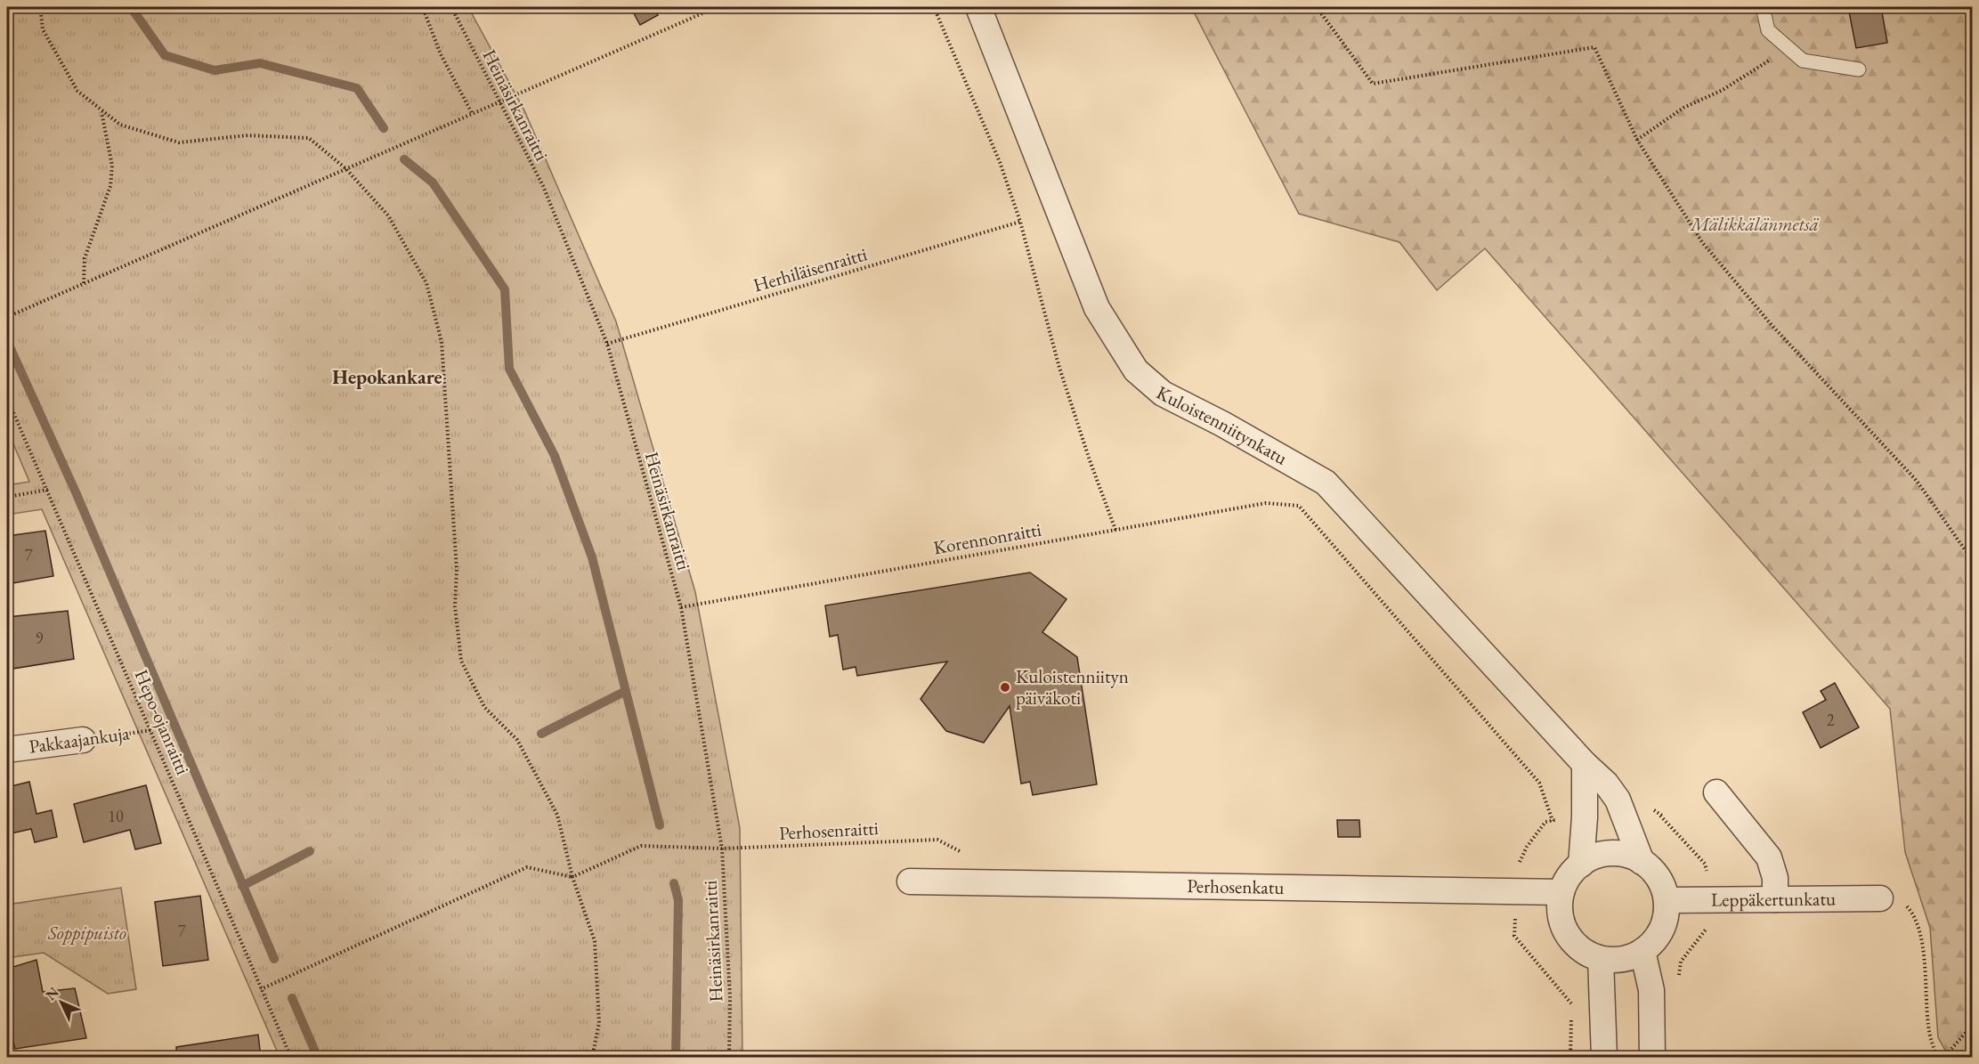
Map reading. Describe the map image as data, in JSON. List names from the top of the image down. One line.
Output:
{"streets":{"street":["Kuloistenniitynkatu","Pakkaajankuja","Perhosenkatu","Leppäkertunkatu"],"path":["Heinäsirkanraitti","Herhiläisenraitti","Korennonraitti","Hepo-ojanraitti","Perhosenraitti"]},"crossings":[["Heinäsirkanraitti","Herhiläisenraitti"],["Heinäsirkanraitti","Korennonraitti"],["Heinäsirkanraitti","Perhosenraitti"],["Kuloistenniitynkatu","Perhosenkatu"],["Kuloistenniitynkatu","Leppäkertunkatu"],["Hepo-ojanraitti","Pakkaajankuja"],["Perhosenkatu","Leppäkertunkatu"]],"districts":["Hepokankare"],"parks":["Mälikkälänmetsä","Soppipuisto"],"places":["Kuloistenniityn päiväkoti"],"house_numbers":["7","9","2","10","7"],"north":"top left"}
